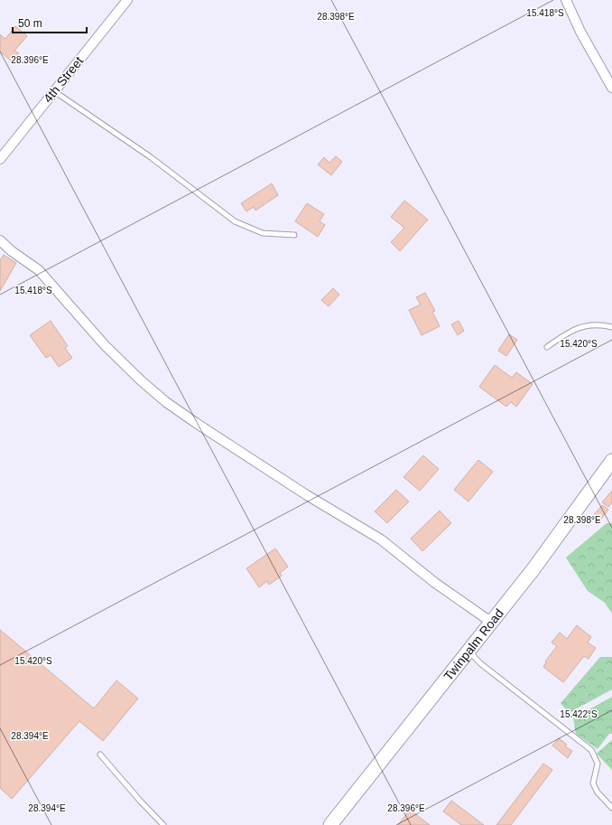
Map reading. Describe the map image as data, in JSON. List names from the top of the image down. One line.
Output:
{"streets":{"main road":["Twinpalm Road"],"street":["4th Street"]},"scale_bar":"50 m","coordinates":["15.418°S","28.398°E","28.396°E","15.420°S","15.422°S","28.394°E"]}
